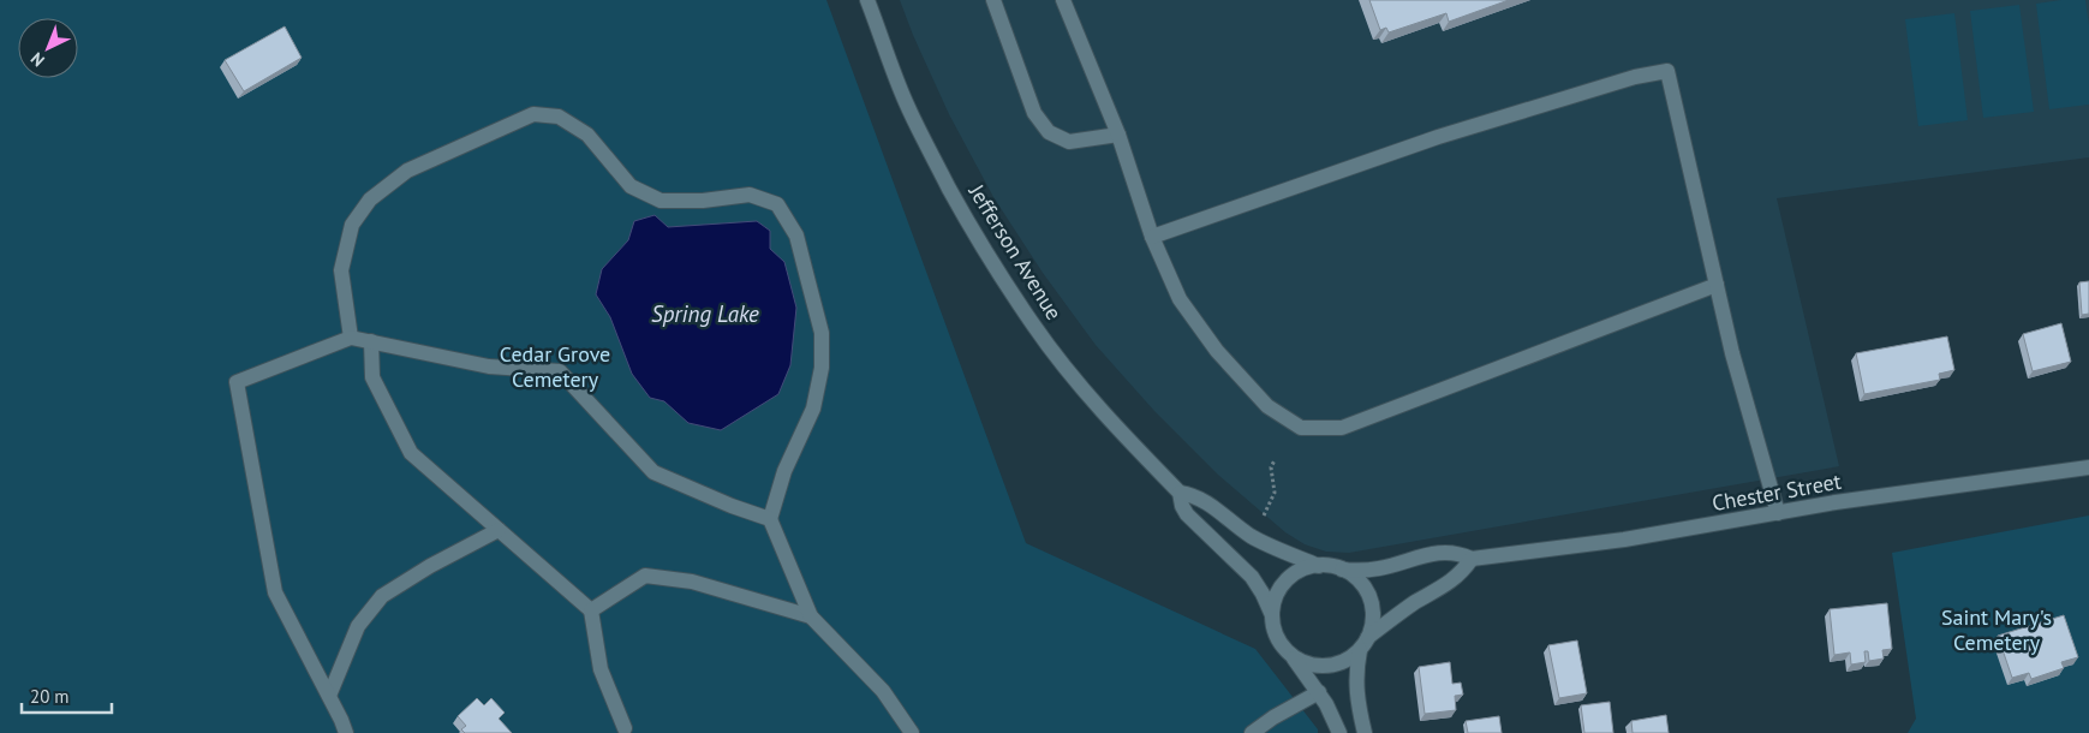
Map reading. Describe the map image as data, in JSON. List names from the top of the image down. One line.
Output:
{"streets":{"main road":["Jefferson Avenue","Chester Street"]},"crossings":[["Jefferson Avenue","Chester Street"]],"water":["Spring Lake"],"parks":["Cedar Grove Cemetery","Saint Mary's Cemetery"],"scale_bar":"20 m","north":"bottom left"}
